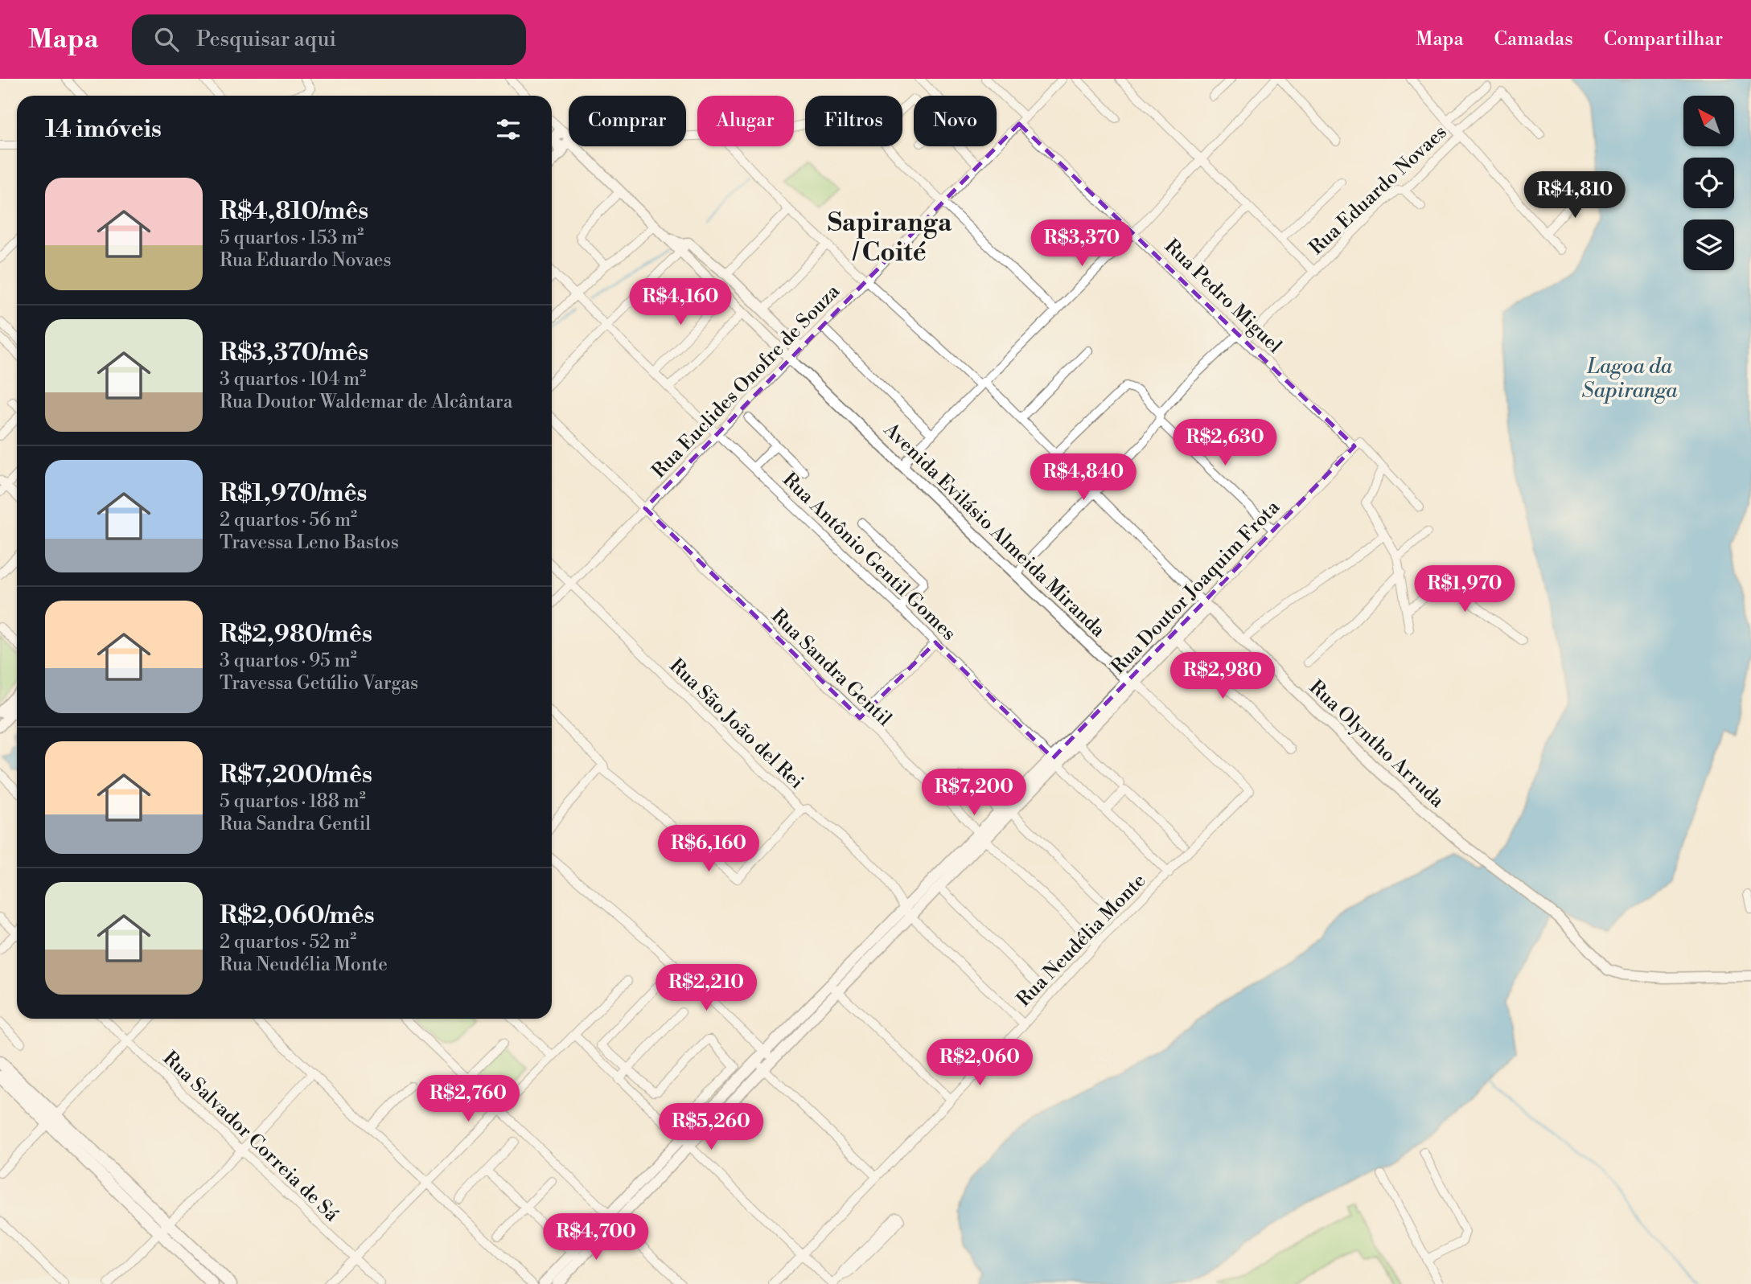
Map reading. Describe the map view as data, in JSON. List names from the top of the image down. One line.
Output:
{"streets":{"street":["Rua Eduardo Novaes","Rua Pedro Miguel","Rua Euclides Onofre de Souza","Avenida Evilásio Almeida Miranda","Rua Antônio Gentil Gomes","Rua Doutor Joaquim Frota","Rua Sandra Gentil","Rua São João del Rei","Rua Olyntho Arruda","Rua Neudélia Monte","Rua Salvador Correia de Sá"]},"crossings":[["Rua Eduardo Novaes","Rua Pedro Miguel"],["Rua Eduardo Novaes","Avenida Evilásio Almeida Miranda"],["Rua Eduardo Novaes","Rua Olyntho Arruda"],["Rua Pedro Miguel","Rua Euclides Onofre de Souza"],["Rua Pedro Miguel","Rua Doutor Joaquim Frota"],["Rua Euclides Onofre de Souza","Avenida Evilásio Almeida Miranda"],["Rua Euclides Onofre de Souza","Rua Antônio Gentil Gomes"],["Rua Euclides Onofre de Souza","Rua Sandra Gentil"],["Rua Euclides Onofre de Souza","Rua São João del Rei"],["Rua Euclides Onofre de Souza","Rua Olyntho Arruda"],["Avenida Evilásio Almeida Miranda","Rua Doutor Joaquim Frota"],["Avenida Evilásio Almeida Miranda","Rua Neudélia Monte"],["Rua Antônio Gentil Gomes","Rua Doutor Joaquim Frota"],["Rua Antônio Gentil Gomes","Rua Neudélia Monte"],["Rua Doutor Joaquim Frota","Rua Sandra Gentil"],["Rua Doutor Joaquim Frota","Rua São João del Rei"],["Rua Doutor Joaquim Frota","Rua Olyntho Arruda"],["Rua Sandra Gentil","Rua Neudélia Monte"],["Rua São João del Rei","Rua Neudélia Monte"]],"districts":["Sapiranga / Coité"],"water":["Lagoa da Sapiranga"],"north":"top left","page":{"header":"Mapa","search":"Pesquisar aqui","nav":["Mapa","Camadas","Compartilhar"],"chip":["Comprar","Alugar","Filtros","Novo"],"heading":"14 imóveis","list":[{"name":"R$4,810/mês","note":"5 quartos · 153 m² · Rua Eduardo Novaes"},{"name":"R$3,370/mês","note":"3 quartos · 104 m² · Rua Doutor Waldemar de Alcântara"},{"name":"R$1,970/mês","note":"2 quartos · 56 m² · Travessa Leno Bastos"},{"name":"R$2,980/mês","note":"3 quartos · 95 m² · Travessa Getúlio Vargas"},{"name":"R$7,200/mês","note":"5 quartos · 188 m² · Rua Sandra Gentil"},{"name":"R$2,060/mês","note":"2 quartos · 52 m² · Rua Neudélia Monte"}],"price":["R$4,810","R$3,370","R$4,160","R$2,630","R$4,840","R$1,970","R$2,980","R$7,200","R$6,160","R$2,210","R$2,060","R$2,760","R$5,260","R$4,700"]}}
